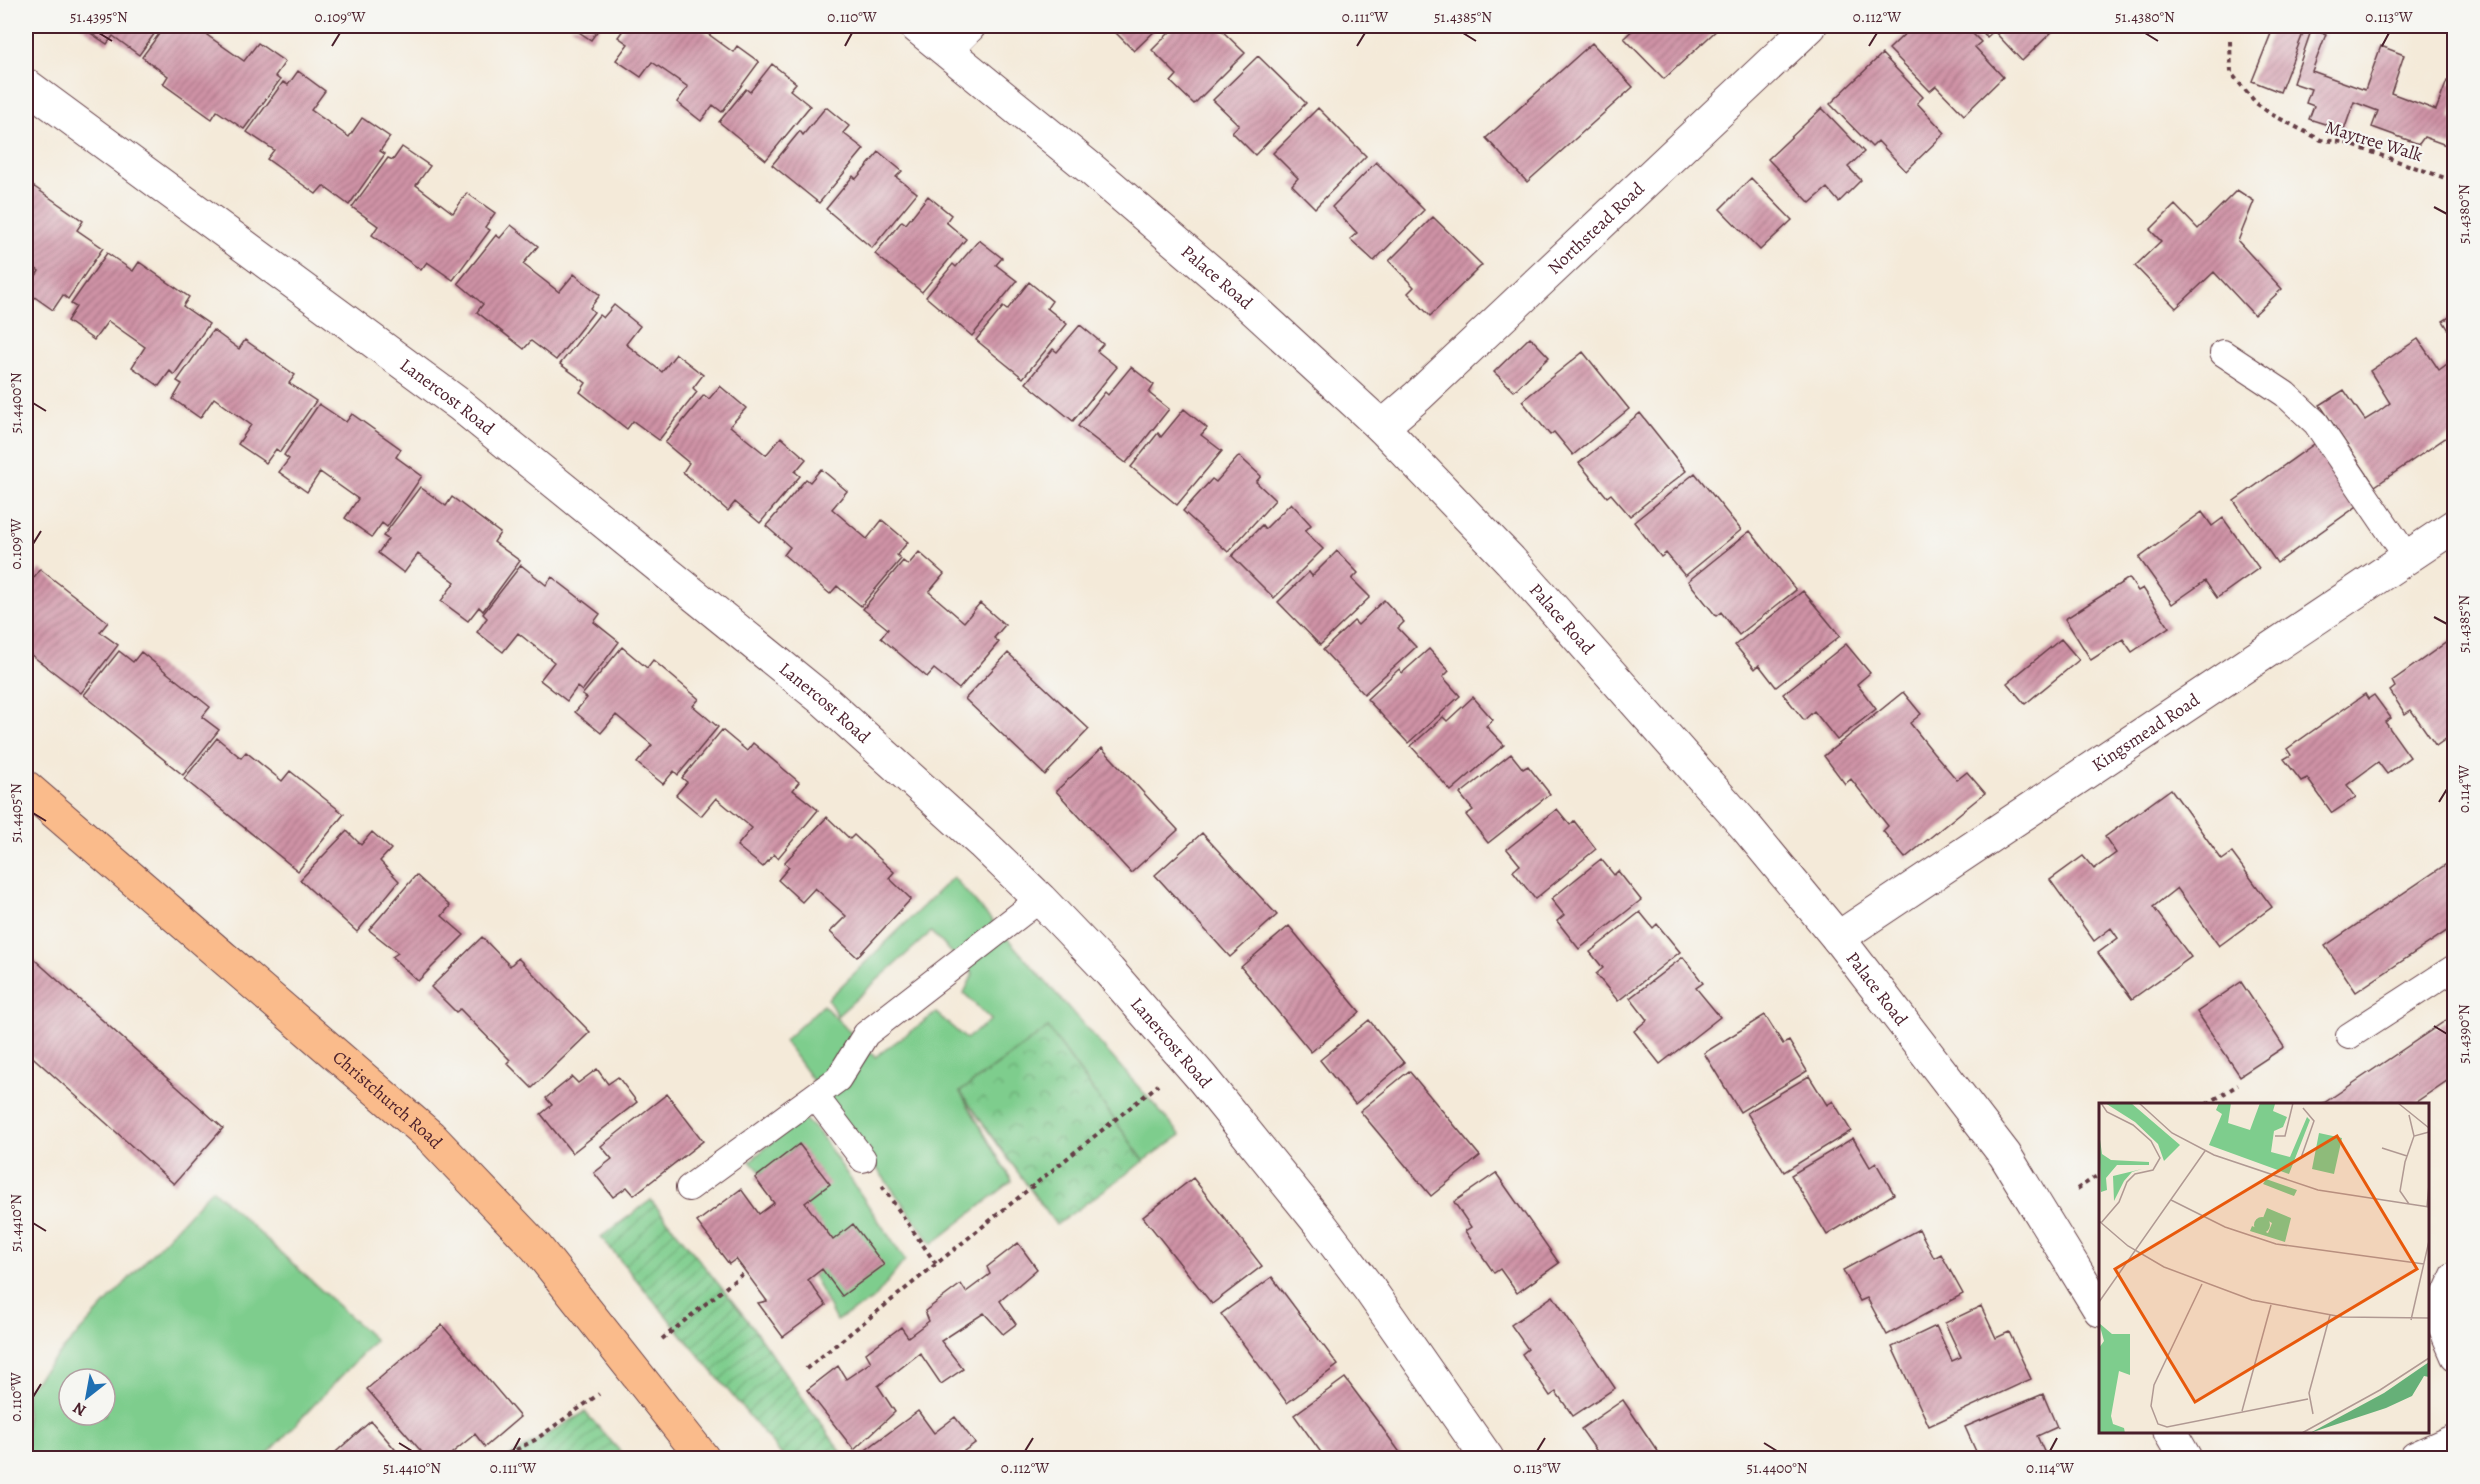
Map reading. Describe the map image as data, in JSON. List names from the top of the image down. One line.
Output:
{"streets":{"highway":["Christchurch Road"],"street":["Northstead Road","Palace Road","Lanercost Road","Kingsmead Road"],"path":["Maytree Walk"]},"crossings":[["Northstead Road","Palace Road"],["Palace Road","Kingsmead Road"]],"north":"bottom left","coordinates":["51.4395°N","0.109°W","0.110°W","0.111°W","51.4385°N","0.112°W","51.4380°N","0.113°W","51.4400°N","0.114°W","51.4405°N","51.4390°N","51.4410°N"]}
